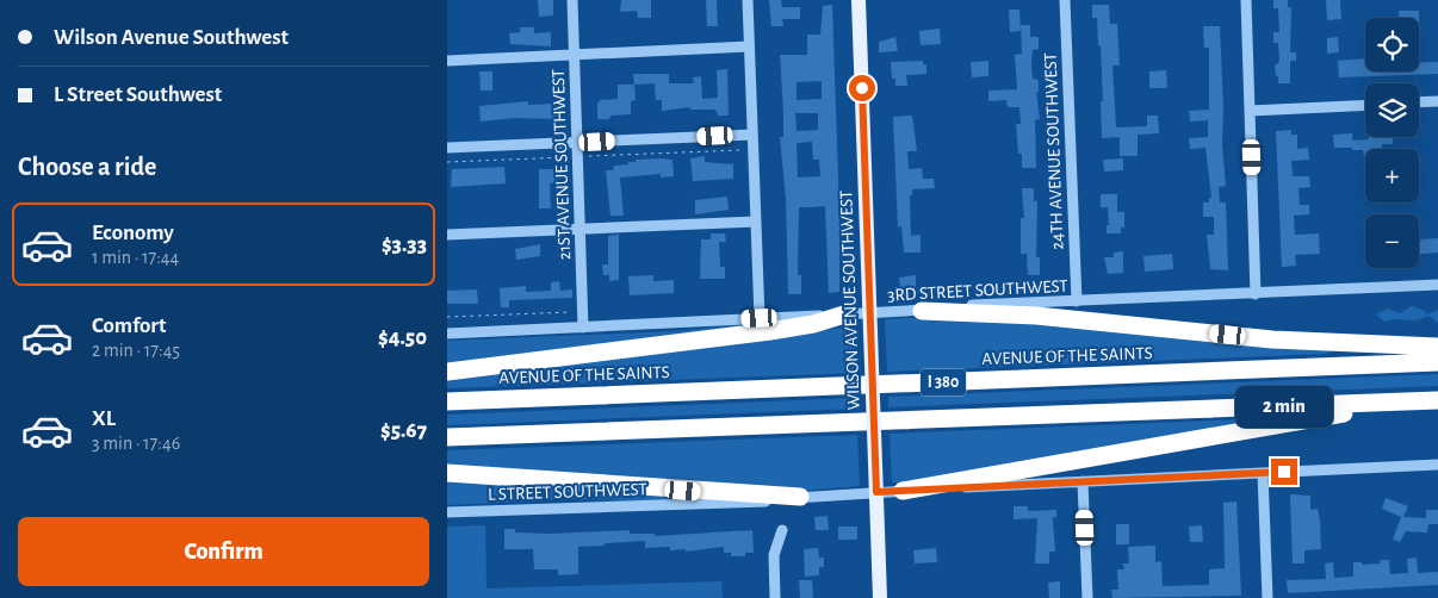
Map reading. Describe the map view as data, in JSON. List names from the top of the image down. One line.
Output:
{"streets":{"highway":["AVENUE OF THE SAINTS","I 380"],"main road":["WILSON AVENUE SOUTHWEST"],"street":["24TH AVENUE SOUTHWEST","21ST AVENUE SOUTHWEST","3RD STREET SOUTHWEST","L STREET SOUTHWEST"]},"crossings":[["24TH AVENUE SOUTHWEST","3RD STREET SOUTHWEST"],["21ST AVENUE SOUTHWEST","3RD STREET SOUTHWEST"],["3RD STREET SOUTHWEST","WILSON AVENUE SOUTHWEST"],["WILSON AVENUE SOUTHWEST","L STREET SOUTHWEST"]],"page":{"banner":["Wilson Avenue Southwest","L Street Southwest"],"map_buttons":["+","−"],"heading":"Choose a ride","list":[{"name":"Economy","note":"1 min · 17:44","value":"$3.33"},{"name":"Comfort","note":"2 min · 17:45","value":"$4.50"},{"name":"XL","note":"3 min · 17:46","value":"$5.67"}],"bubble":"2 min","buttons":"Confirm"}}
